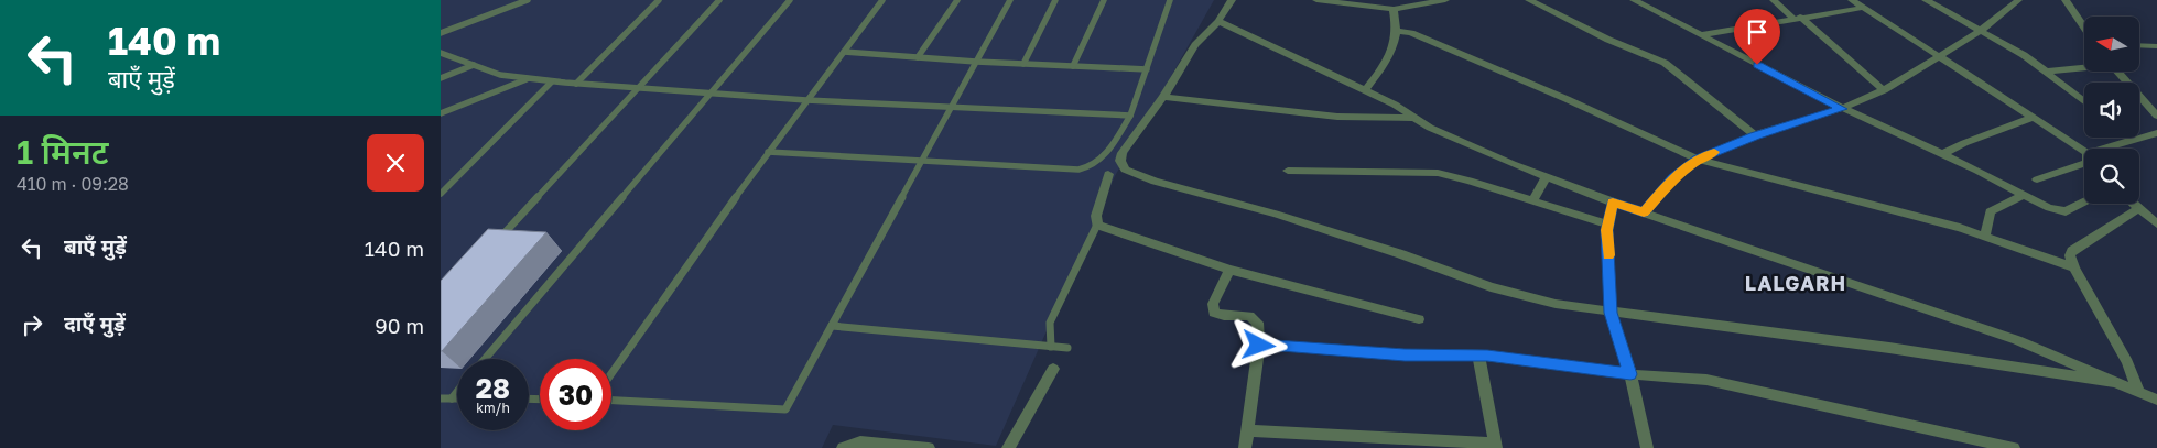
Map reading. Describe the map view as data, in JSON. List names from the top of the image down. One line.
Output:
{"districts":["LALGARH"],"north":"left","page":{"turn":["140 m","बाएँ मुड़ें"],"heading":["1 मिनट","410 m · 09:28"],"list":[{"name":"बाएँ मुड़ें","value":"140 m"},{"name":"दाएँ मुड़ें","value":"90 m"}],"speed":"28 km/h","limit":"30"}}
